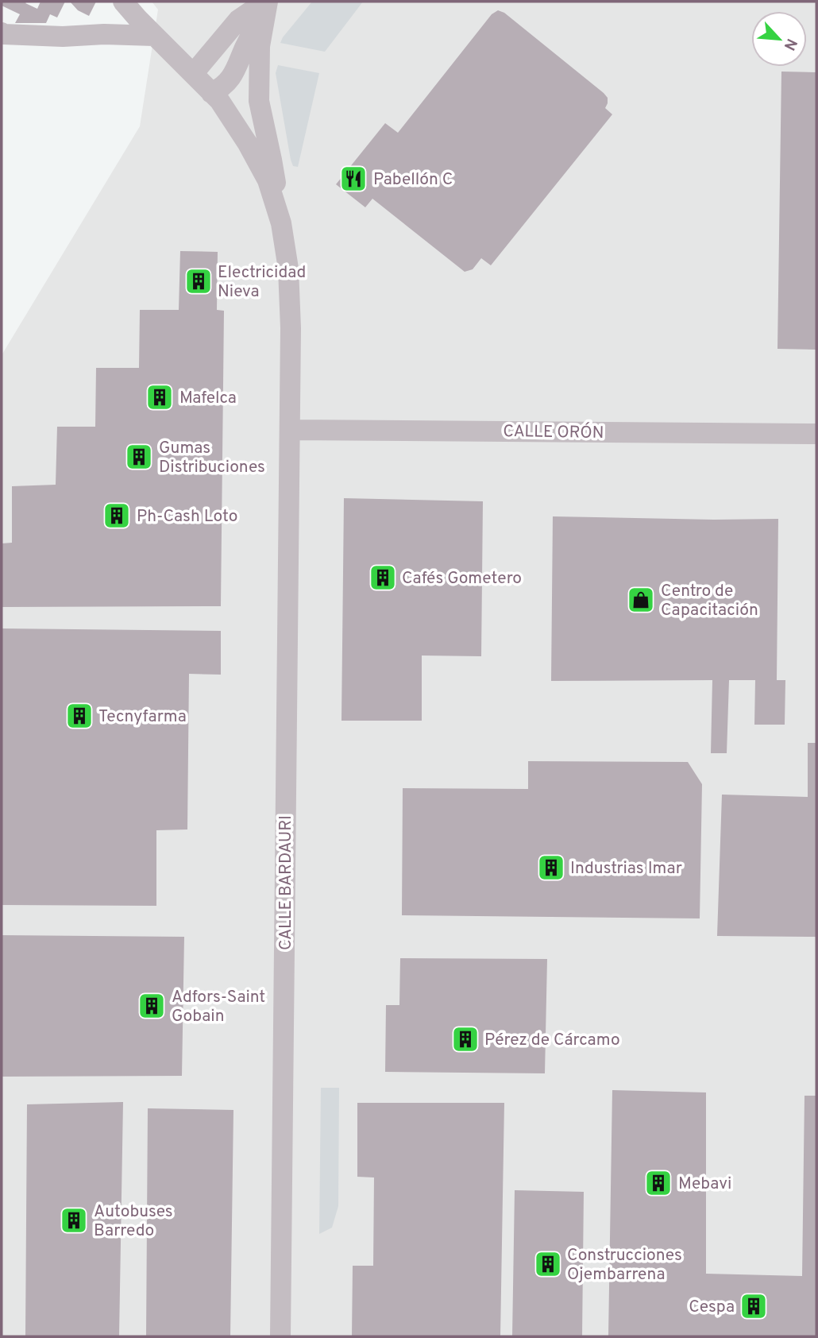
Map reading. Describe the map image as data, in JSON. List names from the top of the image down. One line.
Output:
{"streets":{"street":["CALLE ORÓN","CALLE BARDAURI"]},"crossings":[["CALLE ORÓN","CALLE BARDAURI"]],"places":{"restaurant":["Pabellón C"],"building":["Electricidad Nieva","Mafelca","Gumas Distribuciones","Ph-Cash Loto","Cafés Gometero","Tecnyfarma","Industrias Imar","Adfors-Saint Gobain","Pérez de Cárcamo","Mebavi","Autobuses Barredo","Construcciones Ojembarrena","Cespa"],"shop":["Centro de Capacitación"]},"north":"bottom right"}
